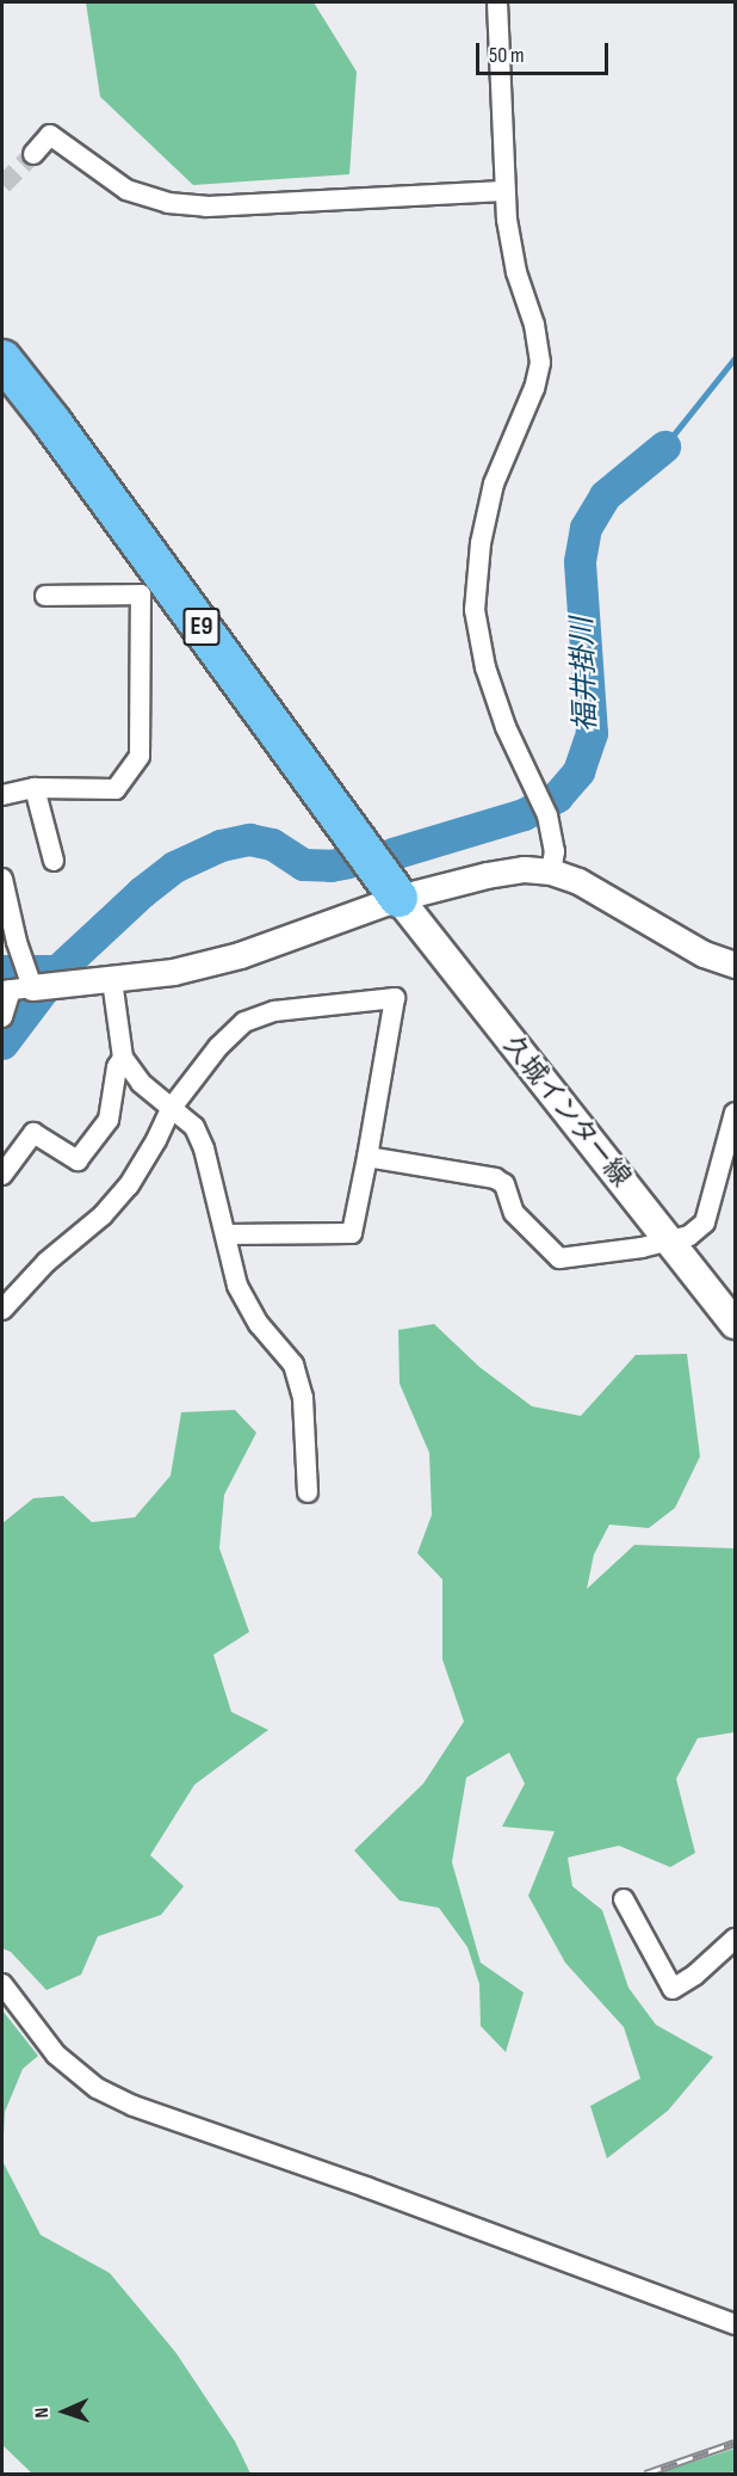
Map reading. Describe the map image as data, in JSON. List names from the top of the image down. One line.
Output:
{"streets":{"highway":["E9"],"main road":["久城インター線"]},"crossings":[["E9","久城インター線"]],"water":["福井掛川"],"scale_bar":"50 m","north":"left"}
